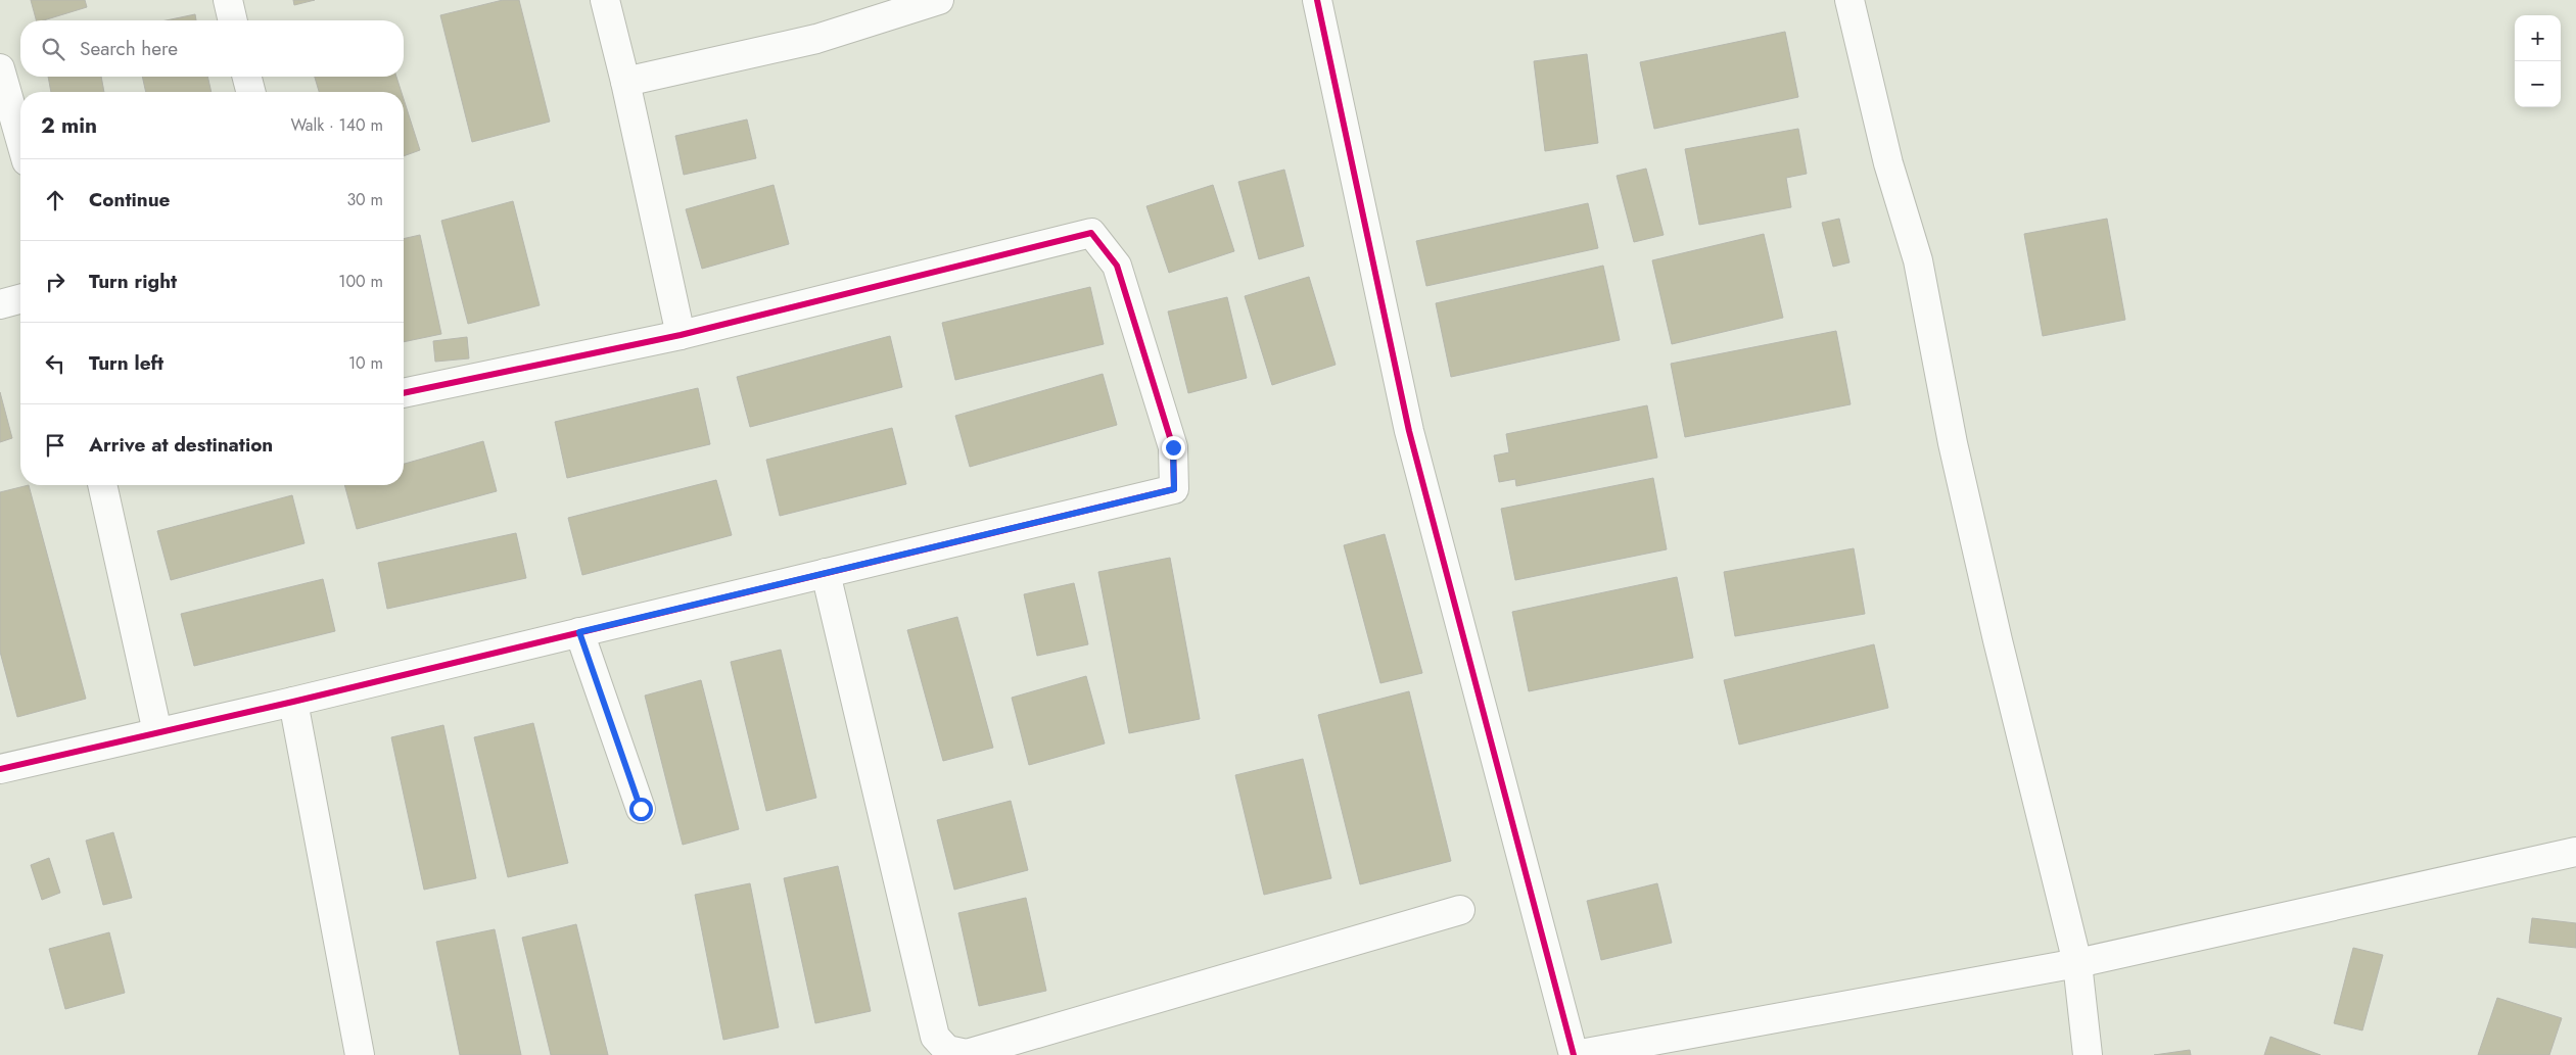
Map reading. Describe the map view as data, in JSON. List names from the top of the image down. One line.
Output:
{"page":{"map_buttons":["+","−"],"search":"Search here","heading":["2 min","Walk · 140 m"],"list":[["Continue","30 m"],["Turn right","100 m"],["Turn left","10 m"],"Arrive at destination"]}}
